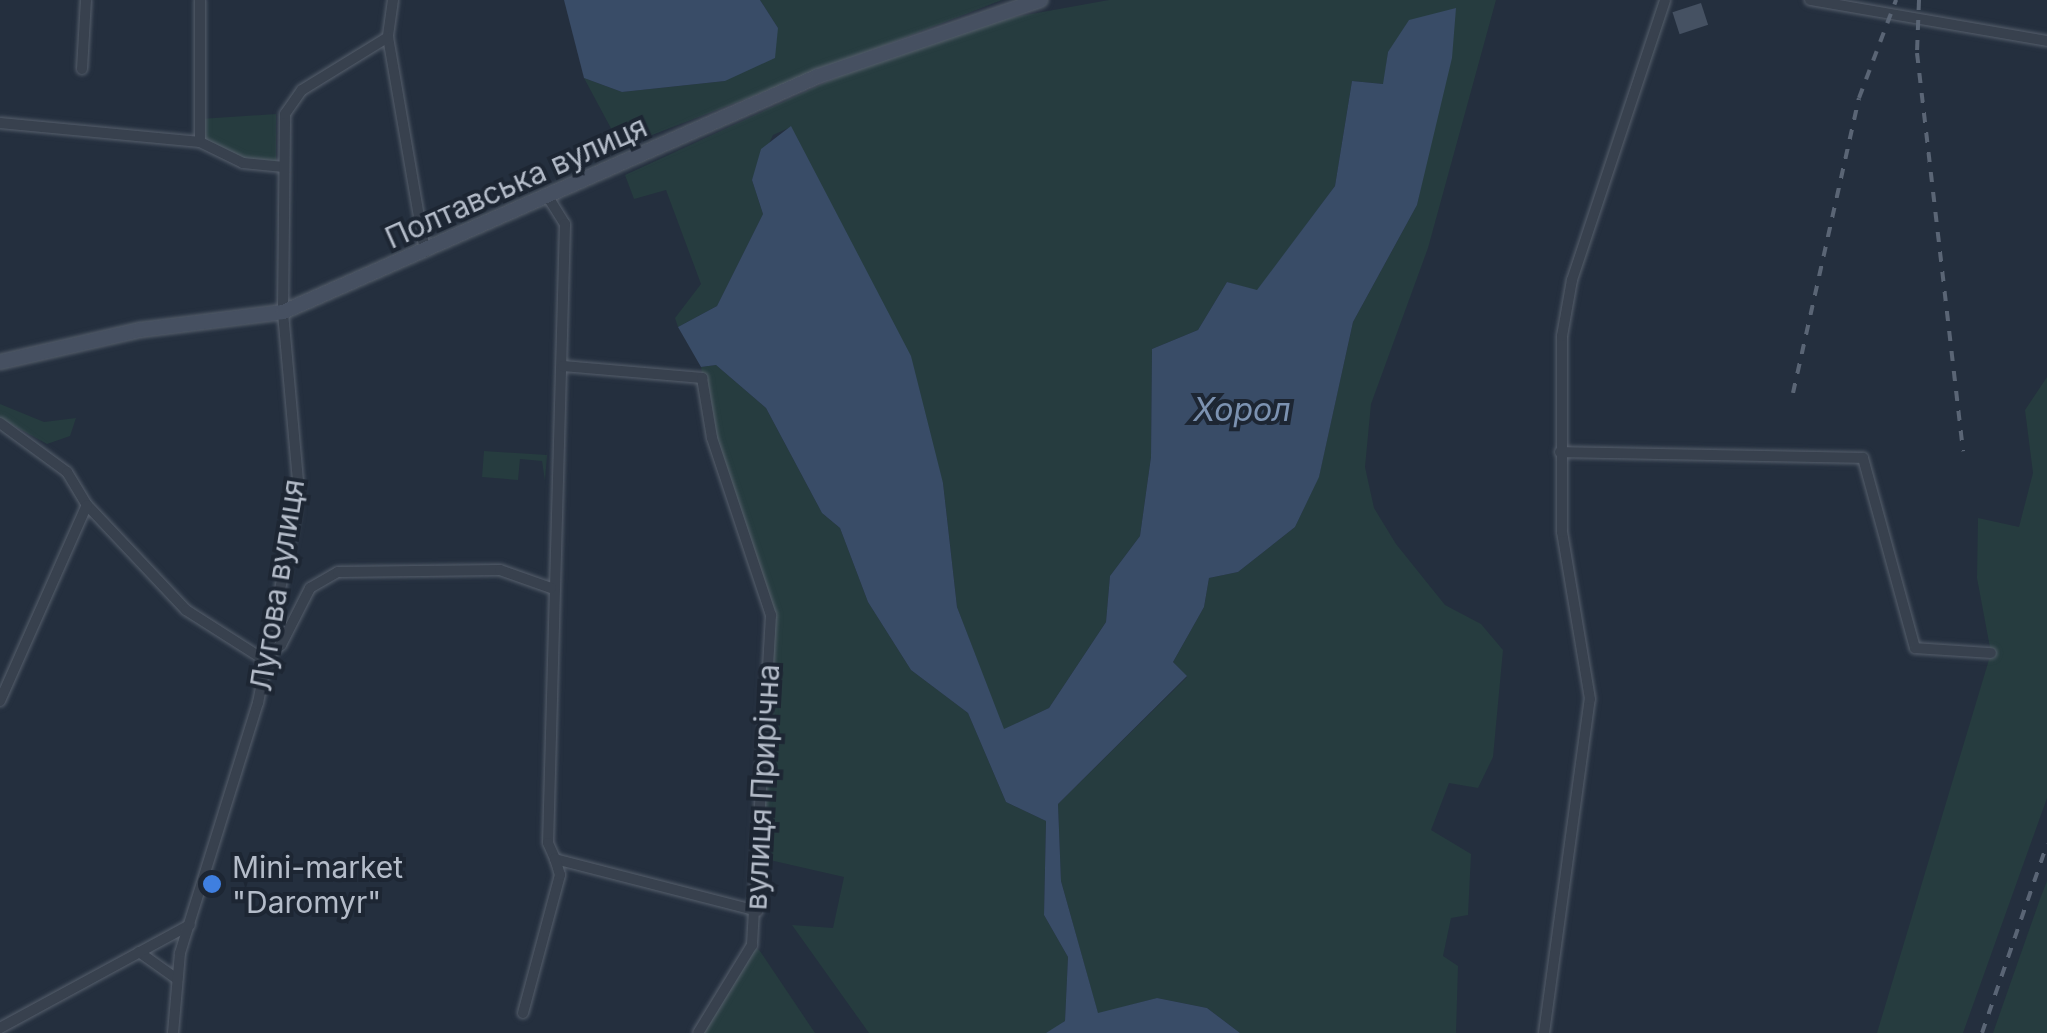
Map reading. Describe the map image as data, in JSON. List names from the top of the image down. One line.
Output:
{"streets":{"street":["Полтавська вулиця","Лугова вулиця","вулиця Прирічна"]},"crossings":[["Полтавська вулиця","Лугова вулиця"]],"water":["Хорол"],"places":["Mini-market \"Daromyr\""]}
